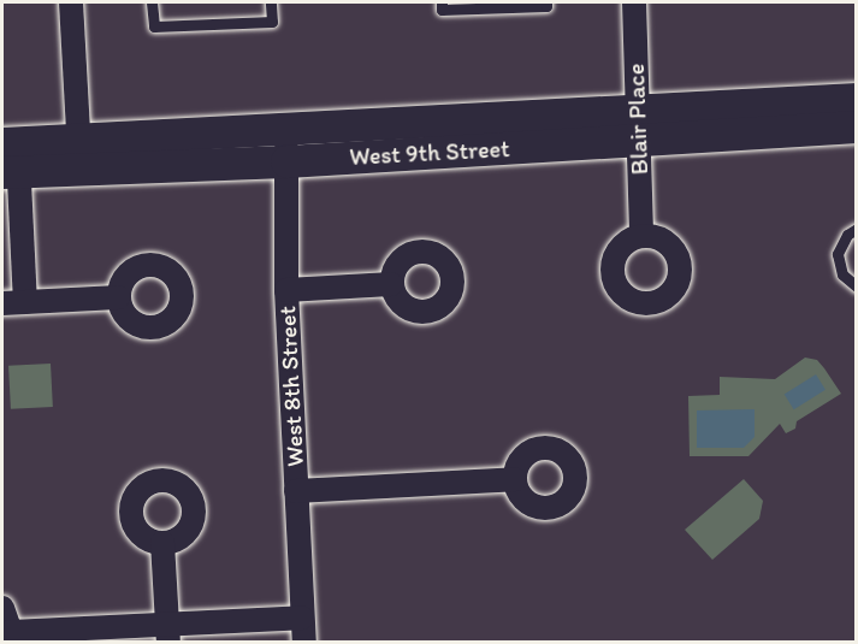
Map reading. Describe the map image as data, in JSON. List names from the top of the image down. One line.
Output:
{"streets":{"street":["Blair Place","West 9th Street","West 8th Street"]},"crossings":[["Blair Place","West 9th Street"],["West 9th Street","West 8th Street"]]}
